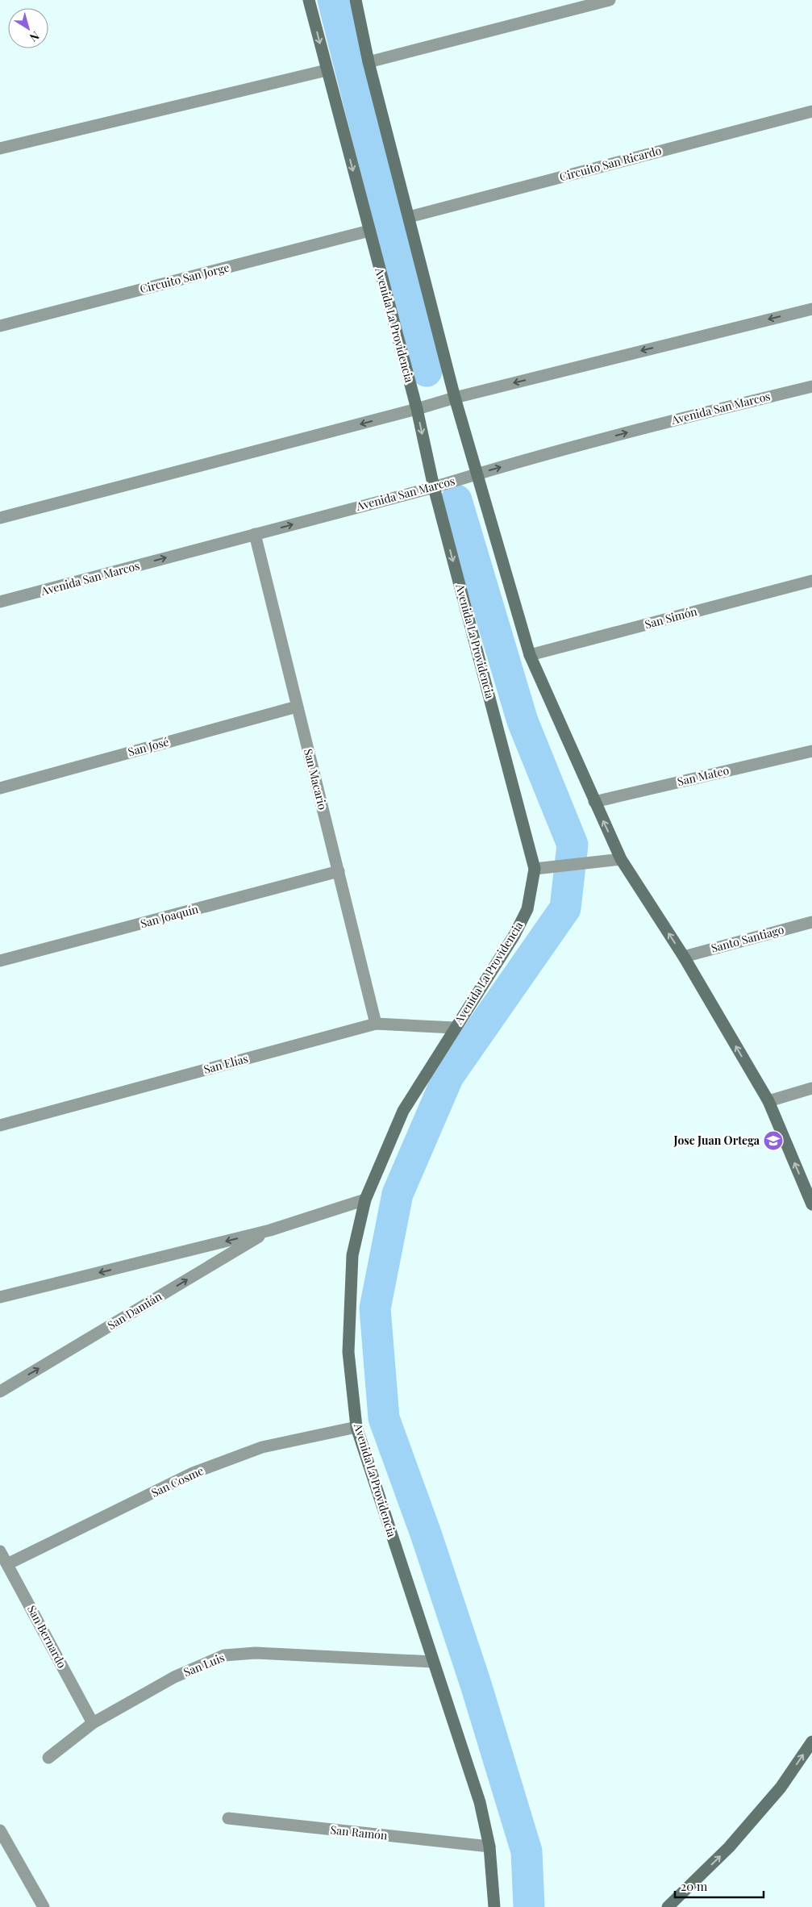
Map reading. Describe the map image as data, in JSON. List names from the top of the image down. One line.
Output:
{"streets":{"street":["Circuito San Ricardo","Circuito San Jorge","Avenida La Providencia","Avenida San Marcos","San Simón","San José","San Mateo","San Macario","San Joaquín","Santo Santiago","San Elías","San Damián","San Cosme","San Bernardo","San Luis","San Ramón"]},"crossings":[["Circuito San Jorge","Avenida La Providencia"],["Avenida La Providencia","Avenida San Marcos"],["Avenida La Providencia","San Elías"],["Avenida La Providencia","San Damián"],["Avenida La Providencia","San Cosme"],["Avenida La Providencia","San Luis"],["Avenida La Providencia","San Ramón"],["Avenida San Marcos","San Macario"],["San José","San Macario"],["San Macario","San Joaquín"],["San Macario","San Elías"],["San Cosme","San Bernardo"],["San Bernardo","San Luis"]],"places":{"school or university":["Jose Juan Ortega"]},"scale_bar":"20 m","north":"bottom right"}
